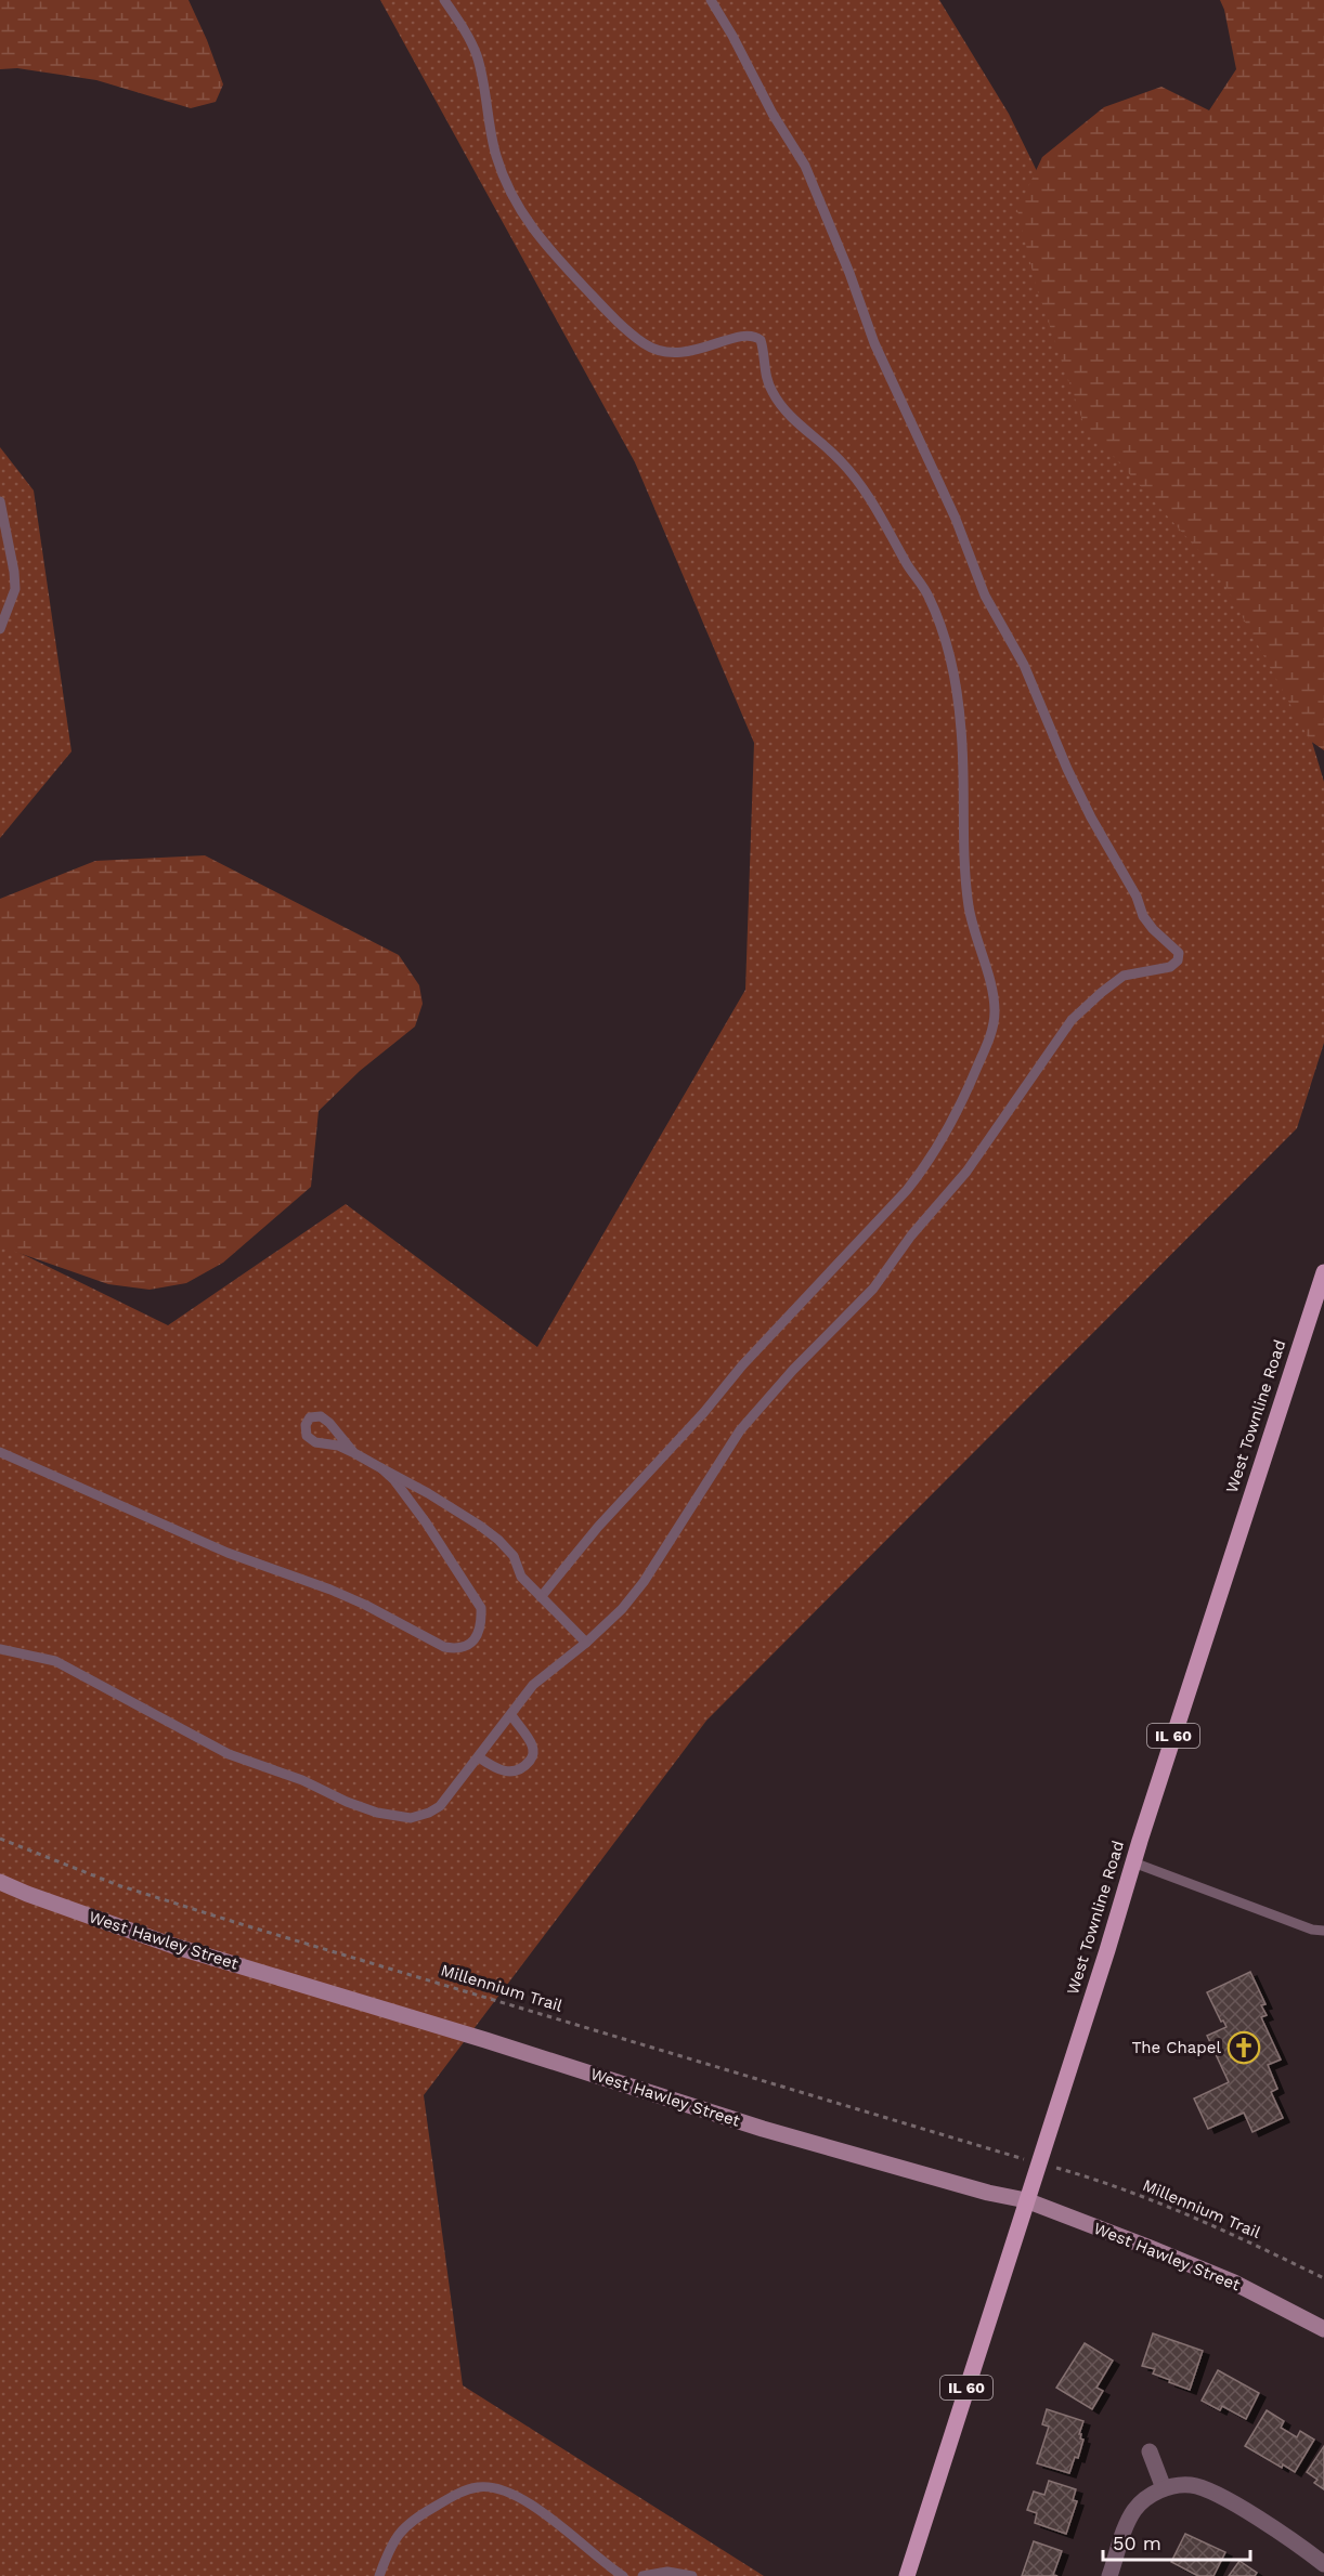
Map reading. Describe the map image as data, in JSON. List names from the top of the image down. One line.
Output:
{"streets":{"main road":["West Townline Road","IL 60"],"street":["West Hawley Street"],"path":["Millennium Trail"]},"crossings":[["West Townline Road","West Hawley Street"]],"places":{"church":["The Chapel"]},"scale_bar":"50 m"}
